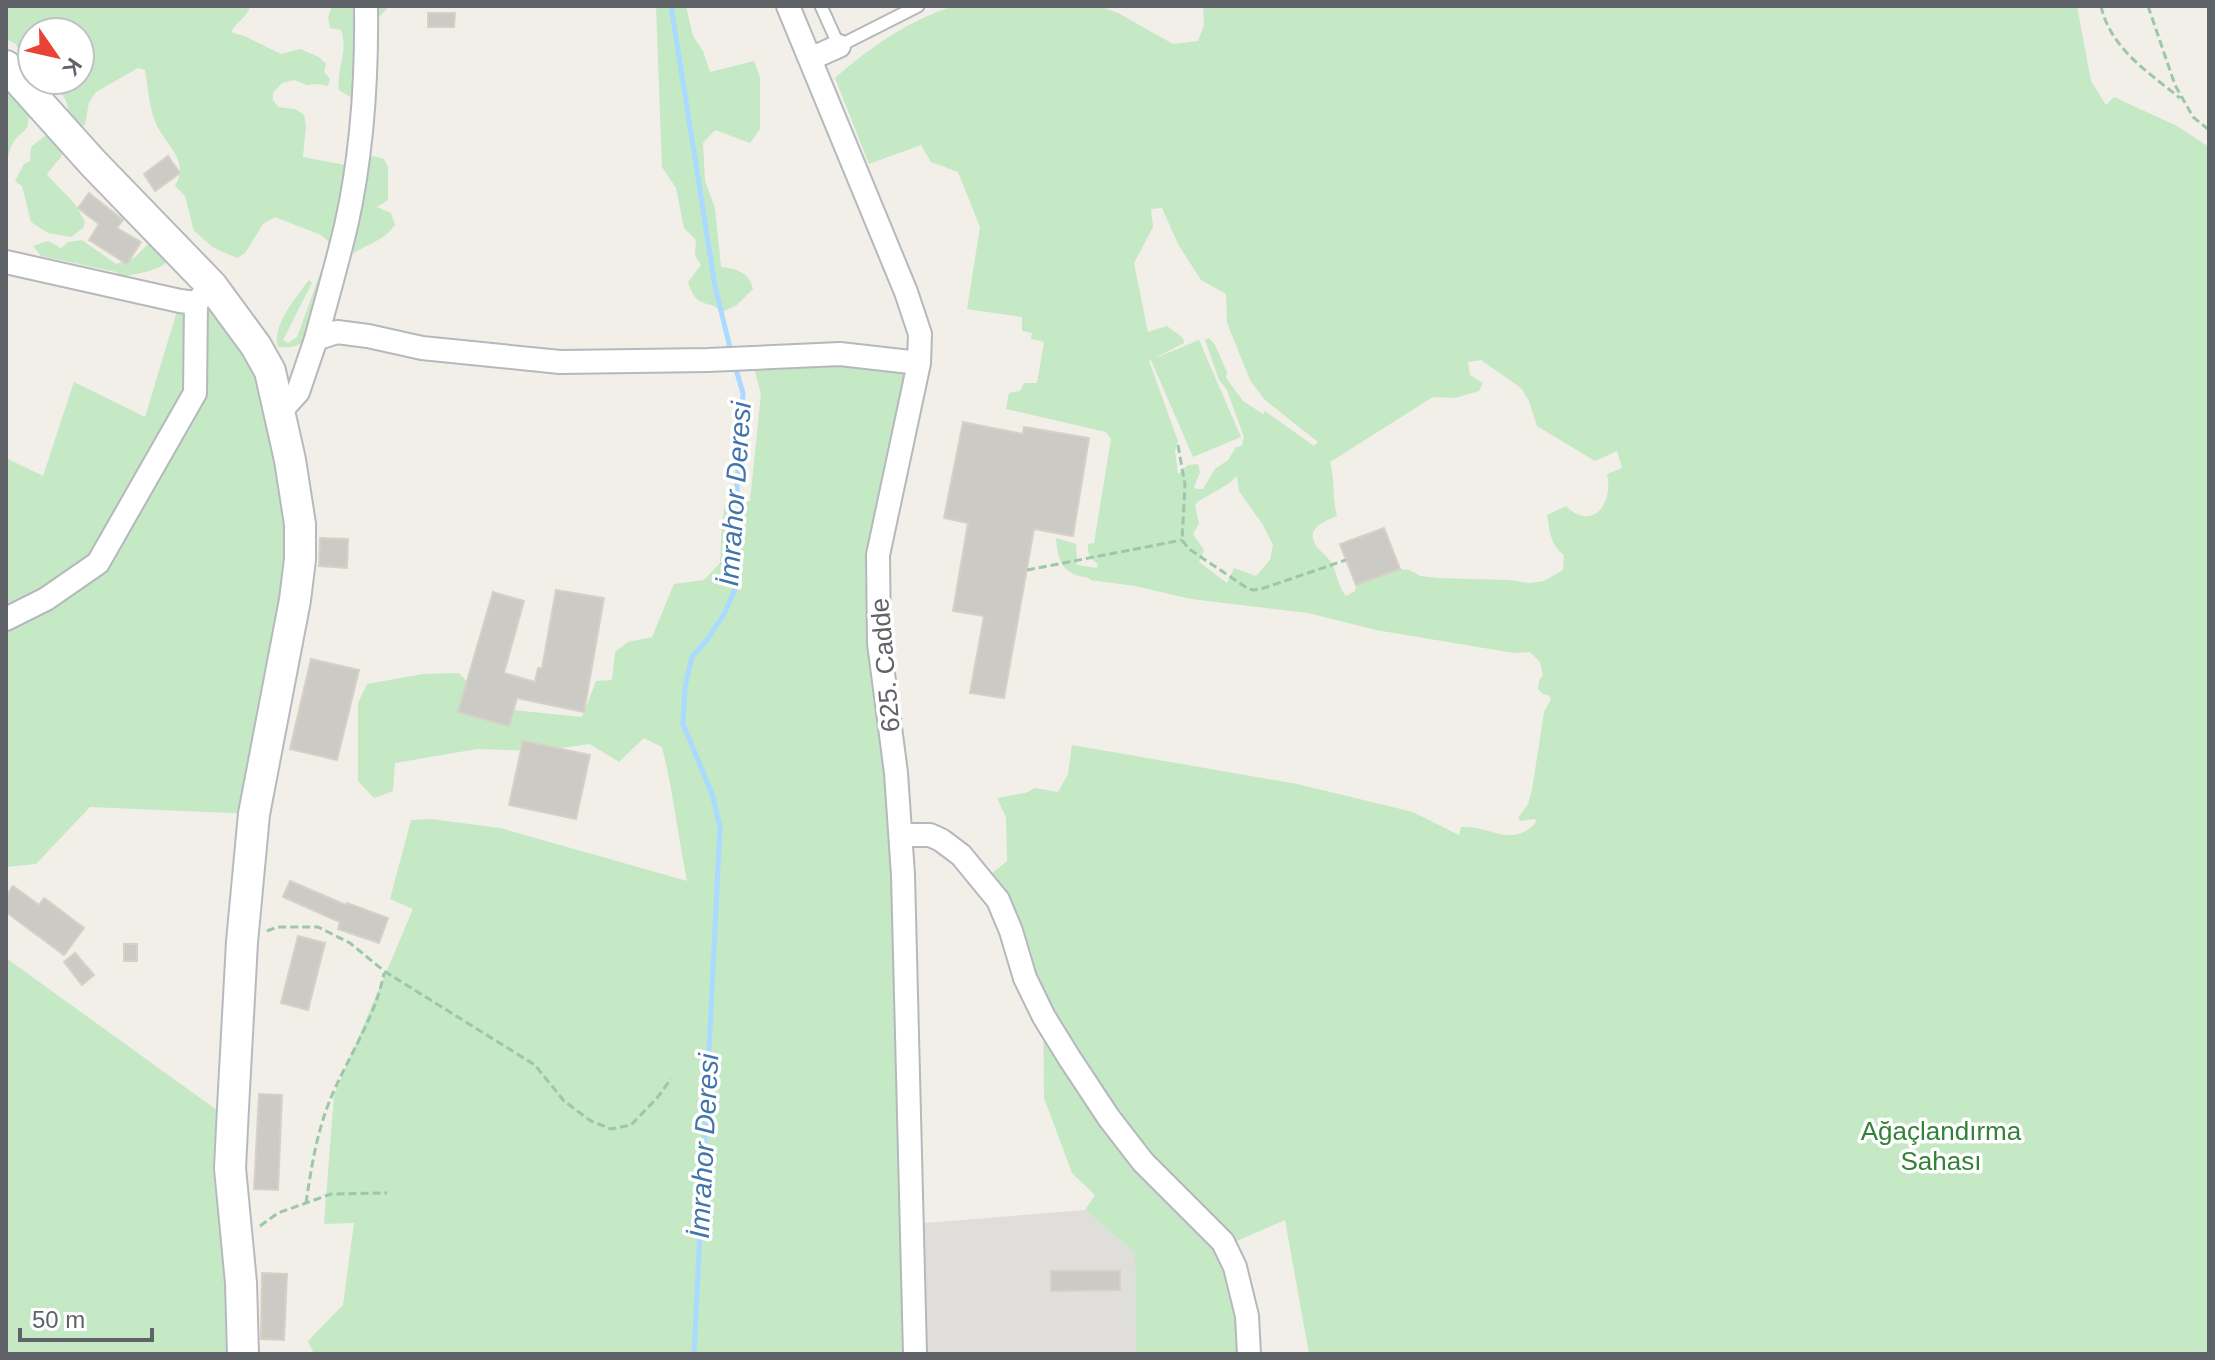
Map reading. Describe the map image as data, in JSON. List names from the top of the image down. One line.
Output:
{"streets":{"street":["625. Cadde"]},"water":["İmrahor Deresi"],"parks":["Ağaçlandırma Sahası"],"scale_bar":"50 m","north":"bottom right"}
